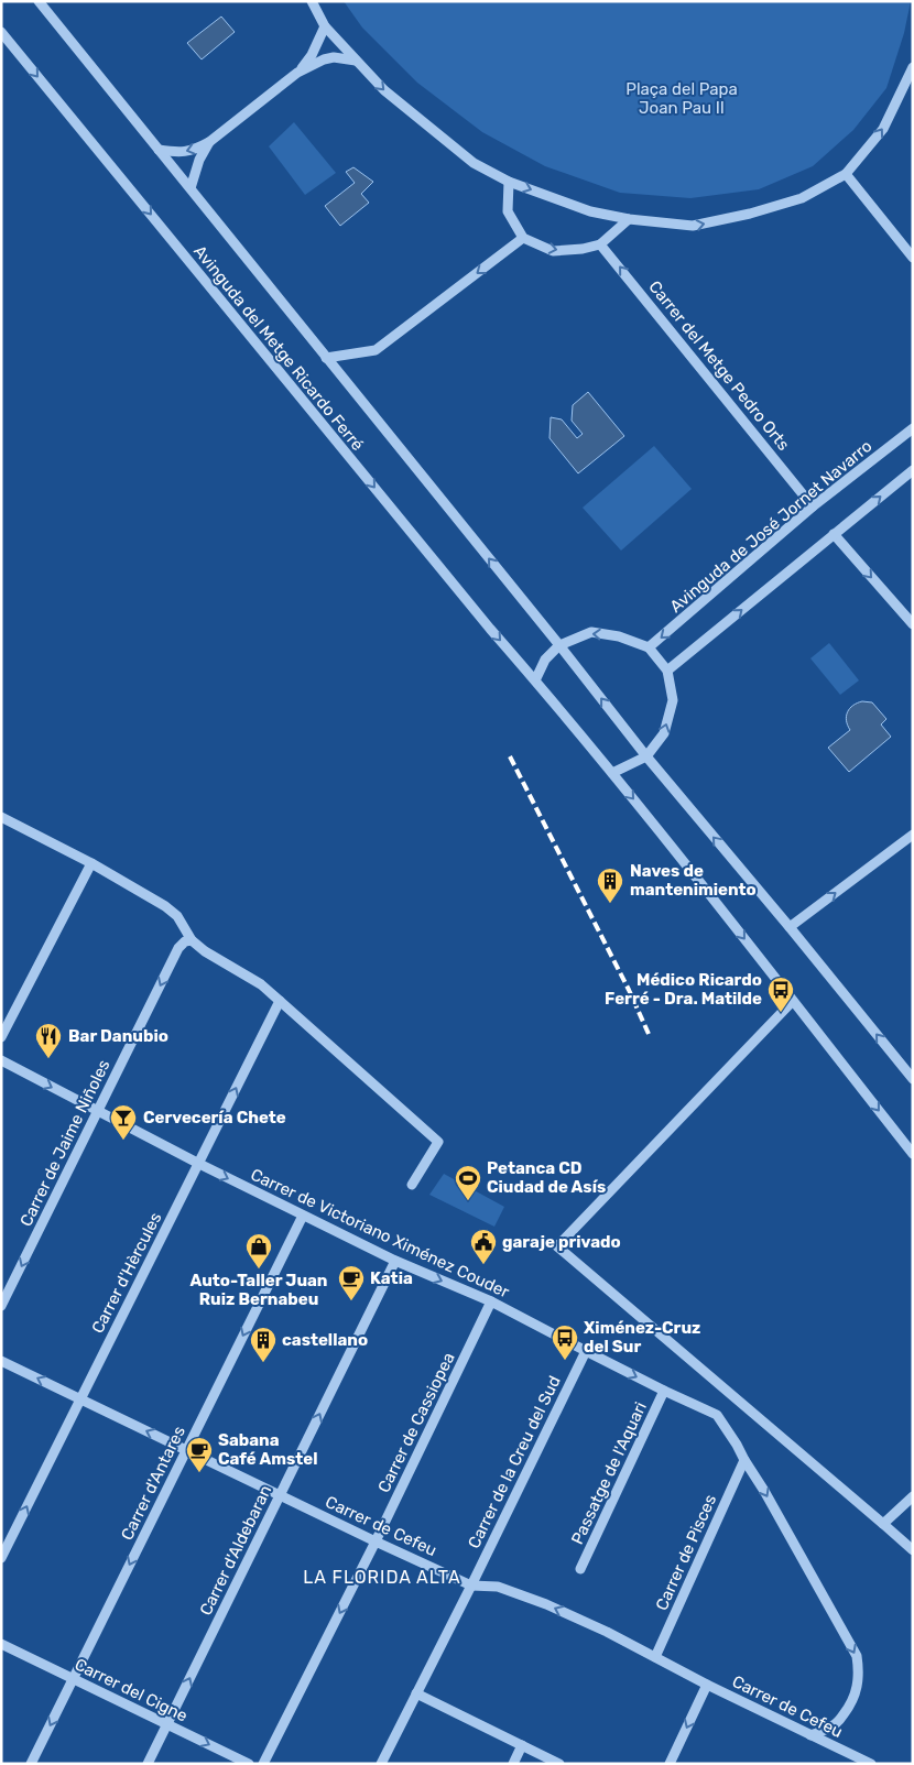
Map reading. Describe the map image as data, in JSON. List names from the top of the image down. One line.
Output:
{"streets":{"street":["Avinguda del Metge Ricardo Ferré","Carrer del Metge Pedro Orts","Avinguda de José Jornet Navarro","Carrer de Jaime Niñoles","Carrer de Victoriano Ximénez Couder","Carrer d'Hèrcules","Carrer de Cassiopea","Carrer de la Creu del Sud","Passatge de l'Aquari","Carrer d'Antares","Carrer de Cefeu","Carrer d'Aldebaran","Carrer de Pisces","Carrer del Cigne"]},"crossings":[["Carrer del Metge Pedro Orts","Avinguda de José Jornet Navarro"],["Carrer de Jaime Niñoles","Carrer de Victoriano Ximénez Couder"],["Carrer de Victoriano Ximénez Couder","Carrer d'Hèrcules"],["Carrer de Victoriano Ximénez Couder","Carrer de Cassiopea"],["Carrer de Victoriano Ximénez Couder","Carrer de la Creu del Sud"],["Carrer de Victoriano Ximénez Couder","Passatge de l'Aquari"],["Carrer de Victoriano Ximénez Couder","Carrer d'Antares"],["Carrer de Victoriano Ximénez Couder","Carrer d'Aldebaran"],["Carrer de Victoriano Ximénez Couder","Carrer de Pisces"],["Carrer d'Hèrcules","Carrer de Cefeu"],["Carrer de Cassiopea","Carrer de Cefeu"],["Carrer de la Creu del Sud","Carrer de Cefeu"],["Carrer d'Antares","Carrer de Cefeu"],["Carrer d'Antares","Carrer del Cigne"],["Carrer de Cefeu","Carrer d'Aldebaran"],["Carrer de Cefeu","Carrer de Pisces"],["Carrer d'Aldebaran","Carrer del Cigne"]],"one_way":["Carrer del Metge Pedro Orts","Carrer de Jaime Niñoles","Carrer de Victoriano Ximénez Couder","Carrer d'Hèrcules","Carrer de Cassiopea","Carrer d'Antares","Carrer de Cefeu","Carrer d'Aldebaran"],"districts":["LA FLORIDA ALTA"],"parks":["Plaça del Papa Joan Pau II"],"places":{"building":["Naves de mantenimiento","castellano"],"bus stop":["Médico Ricardo Ferré - Dra. Matilde","Ximénez-Cruz del Sur"],"restaurant":["Bar Danubio"],"bar":["Cervecería Chete"],"sports":["Petanca CD Ciudad de Asís"],"public building":["garaje privado"],"shop":["Auto-Taller Juan Ruiz Bernabeu"],"cafe":["Katia","Sabana Café Amstel"]}}
